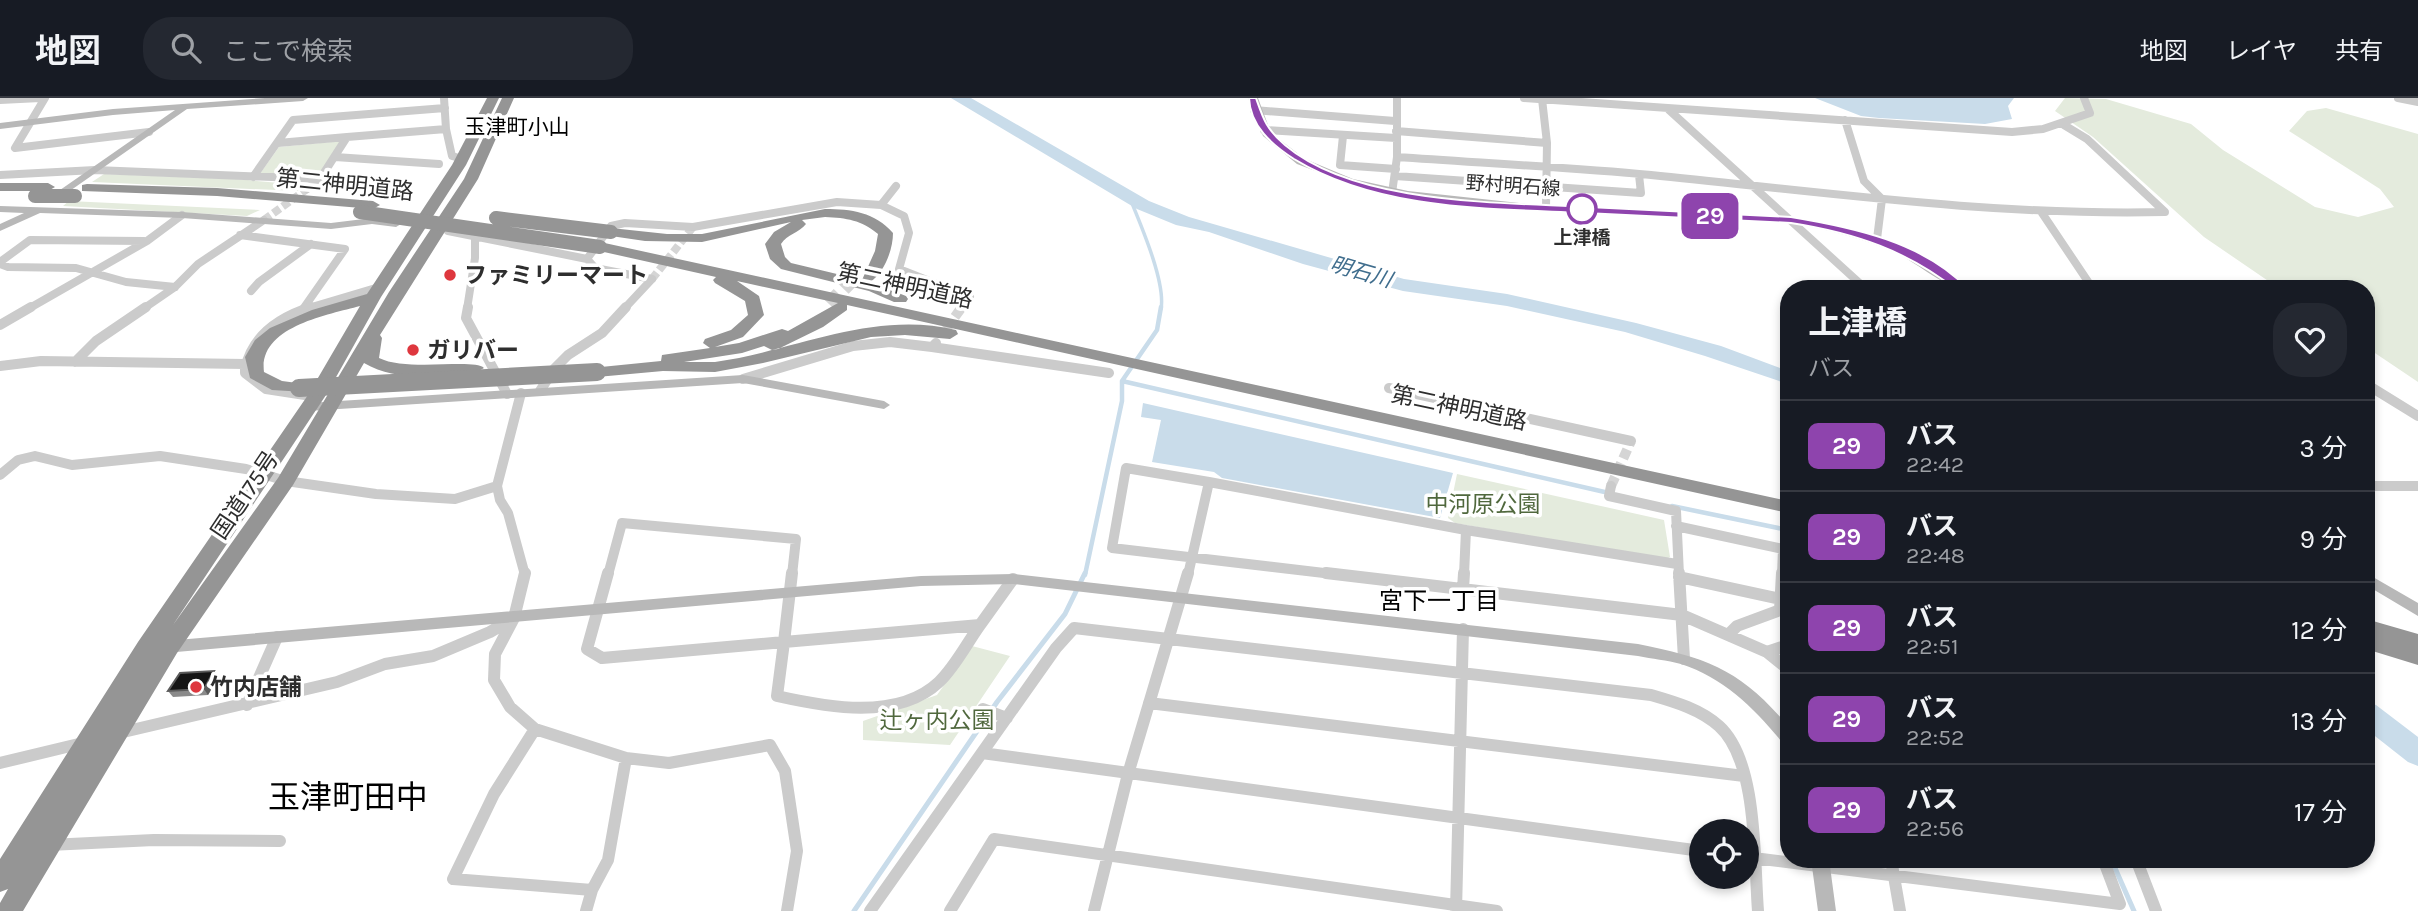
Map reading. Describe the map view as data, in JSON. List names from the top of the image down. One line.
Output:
{"streets":{"highway":["第二神明道路","国道175号"],"street":["野村明石線"]},"crossings":[["第二神明道路","国道175号"]],"districts":["玉津町小山","宮下一丁目","玉津町田中"],"water":["明石川"],"parks":["中河原公園","辻ヶ内公園"],"places":["上津橋","ファミリーマート","ガリバー","竹内店舗"],"lines":["bus line 29"],"page":{"header":"地図","search":"ここで検索","nav":["地図","レイヤ","共有"],"on_map":"29","heading":["上津橋","バス"],"list":[{"mark":"29","name":"バス","note":"22:42","value":"3 分"},{"mark":"29","name":"バス","note":"22:48","value":"9 分"},{"mark":"29","name":"バス","note":"22:51","value":"12 分"},{"mark":"29","name":"バス","note":"22:52","value":"13 分"},{"mark":"29","name":"バス","note":"22:56","value":"17 分"}]}}
